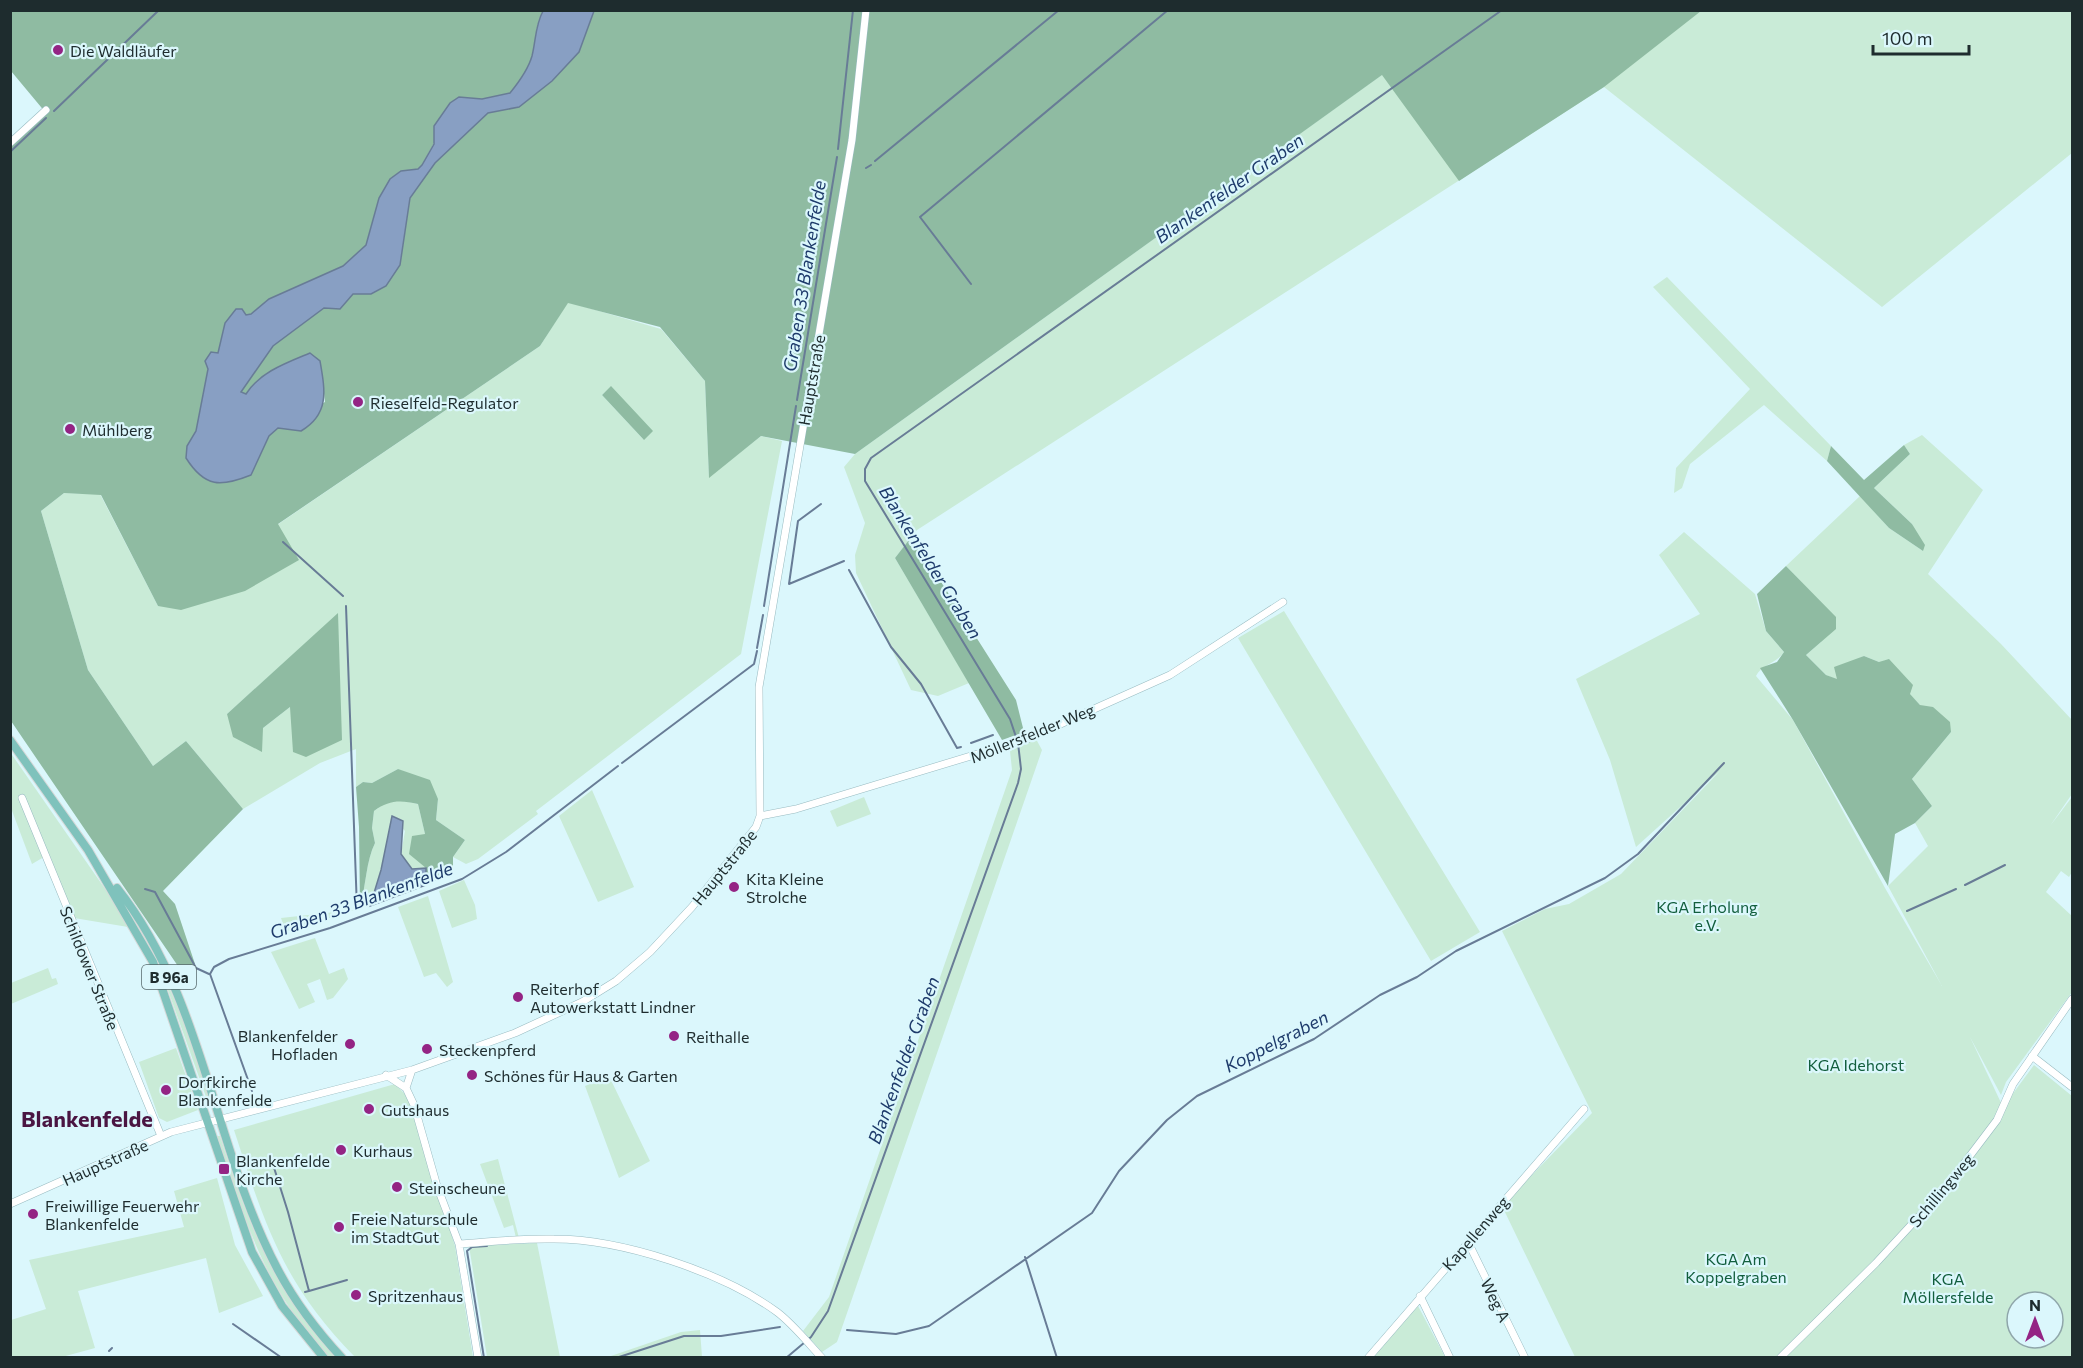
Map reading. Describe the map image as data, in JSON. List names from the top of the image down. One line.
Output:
{"streets":{"main road":["B 96a"],"street":["Hauptstraße","Möllersfelder Weg","Schildower Straße","Schillingweg","Kapellenweg","Weg A"]},"crossings":[["Hauptstraße","Möllersfelder Weg"],["Hauptstraße","Schildower Straße"],["Hauptstraße","B 96a"],["Kapellenweg","Weg A"]],"districts":["Blankenfelde"],"water":["Blankenfelder Graben","Graben 33 Blankenfelde","Koppelgraben"],"parks":["KGA Erholung e.V.","KGA Idehorst","KGA Am Koppelgraben","KGA Möllersfelde"],"places":{"other":["Die Waldläufer","Rieselfeld-Regulator","Mühlberg","Kita Kleine Strolche","Reiterhof Autowerkstatt Lindner","Reithalle","Blankenfelder Hofladen","Steckenpferd","Schönes für Haus & Garten","Dorfkirche Blankenfelde","Gutshaus","Kurhaus","Steinscheune","Freiwillige Feuerwehr Blankenfelde","Freie Naturschule im StadtGut","Spritzenhaus"],"transit":["Blankenfelde Kirche"]},"scale_bar":"100 m","north":"top"}
